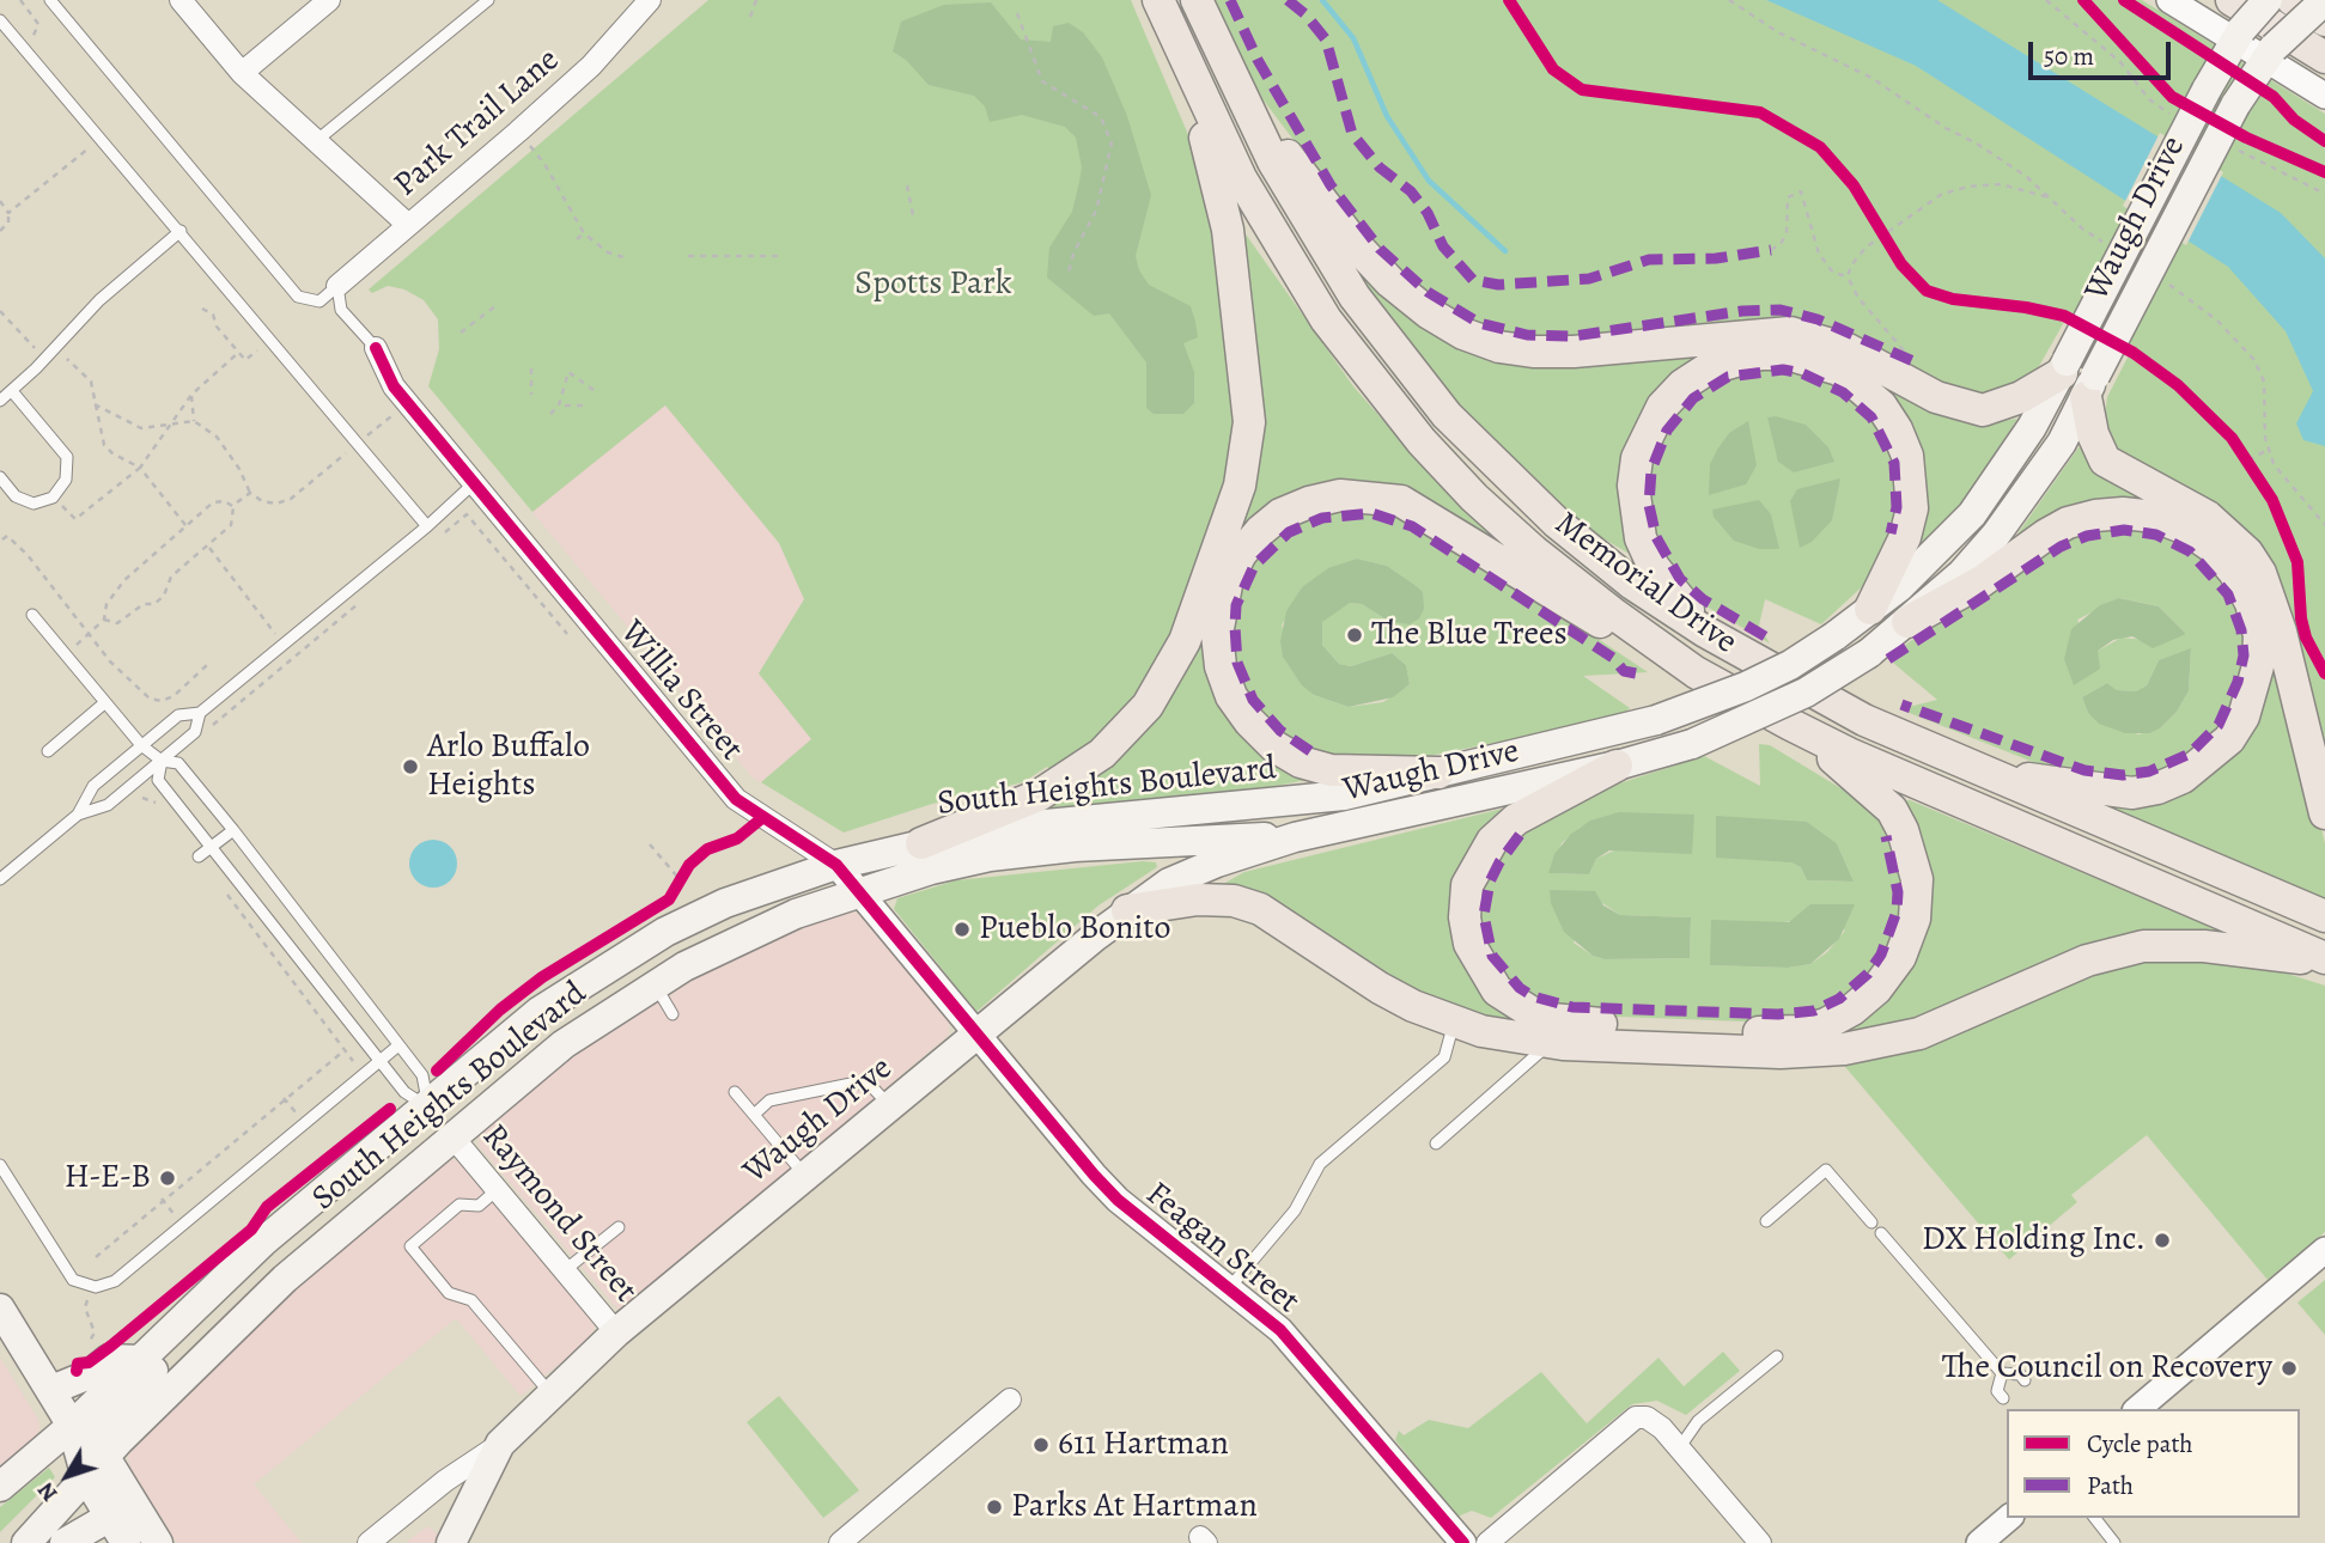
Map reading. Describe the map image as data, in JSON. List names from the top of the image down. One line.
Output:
{"streets":{"main road":["Waugh Drive","Memorial Drive","South Heights Boulevard"],"street":["Park Trail Lane","Willia Street","Raymond Street","Feagan Street"]},"crossings":[["Waugh Drive","Willia Street"],["Waugh Drive","South Heights Boulevard"],["Waugh Drive","Raymond Street"],["Waugh Drive","Feagan Street"],["Willia Street","South Heights Boulevard"],["Willia Street","Feagan Street"],["South Heights Boulevard","Raymond Street"]],"parks":["Spotts Park"],"places":["The Blue Trees","Arlo Buffalo Heights","Pueblo Bonito","H-E-B","DX Holding Inc.","The Council on Recovery","611 Hartman","Parks At Hartman"],"legend":["Cycle path","Path"],"scale_bar":"50 m","north":"bottom left"}
